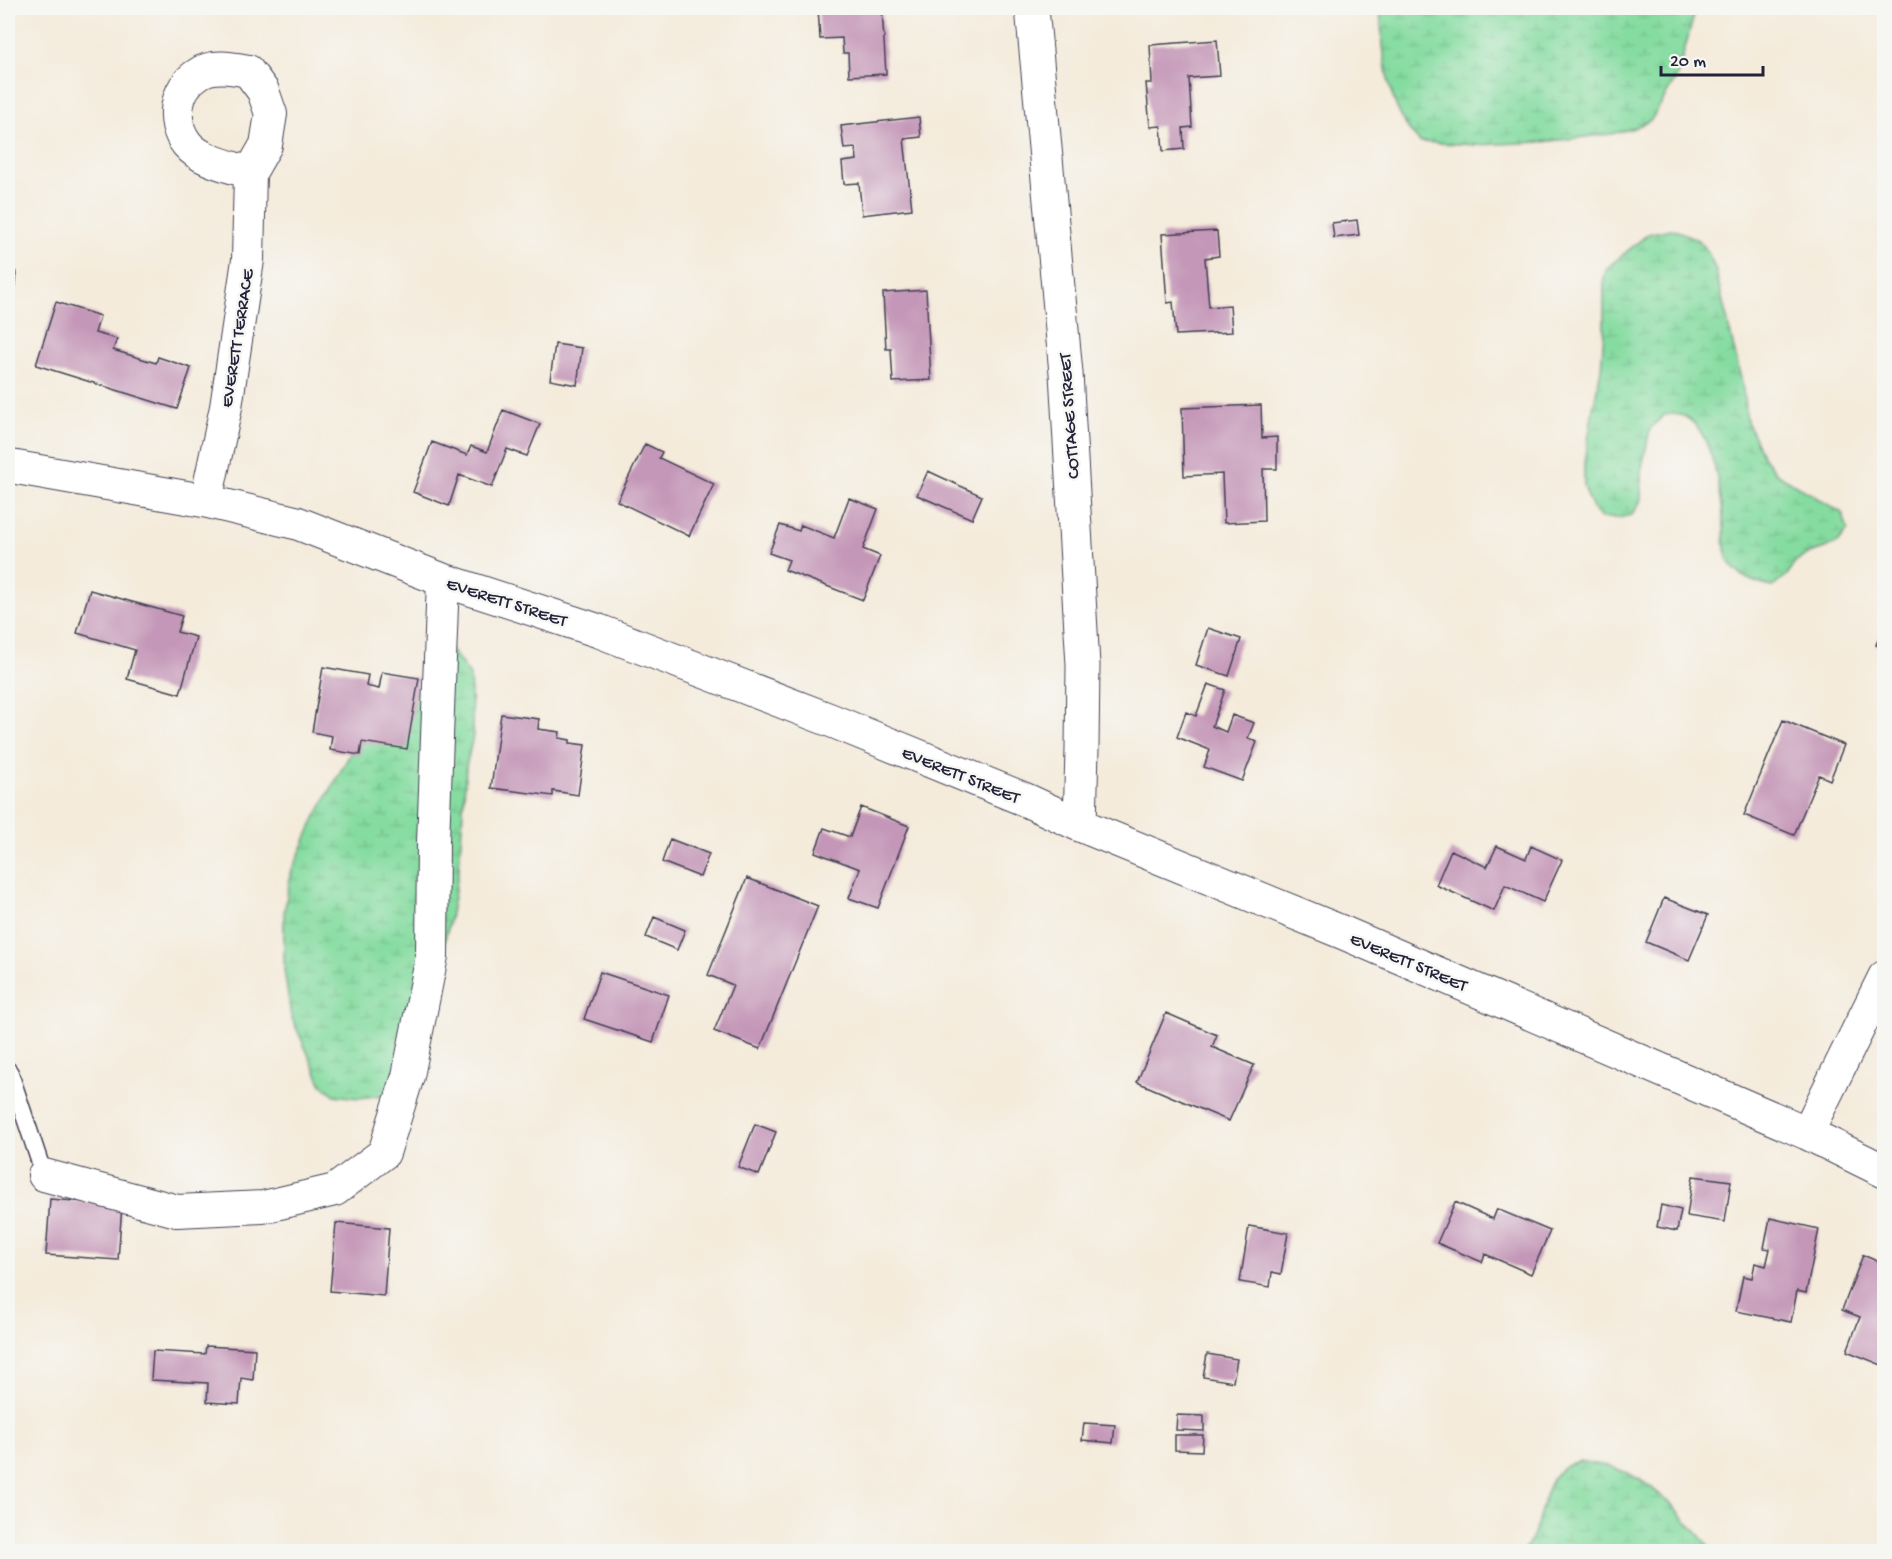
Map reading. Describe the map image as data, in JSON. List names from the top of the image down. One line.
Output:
{"streets":{"street":["EVERETT TERRACE","COTTAGE STREET","EVERETT STREET"]},"crossings":[["EVERETT TERRACE","EVERETT STREET"],["COTTAGE STREET","EVERETT STREET"]],"scale_bar":"20 m"}
